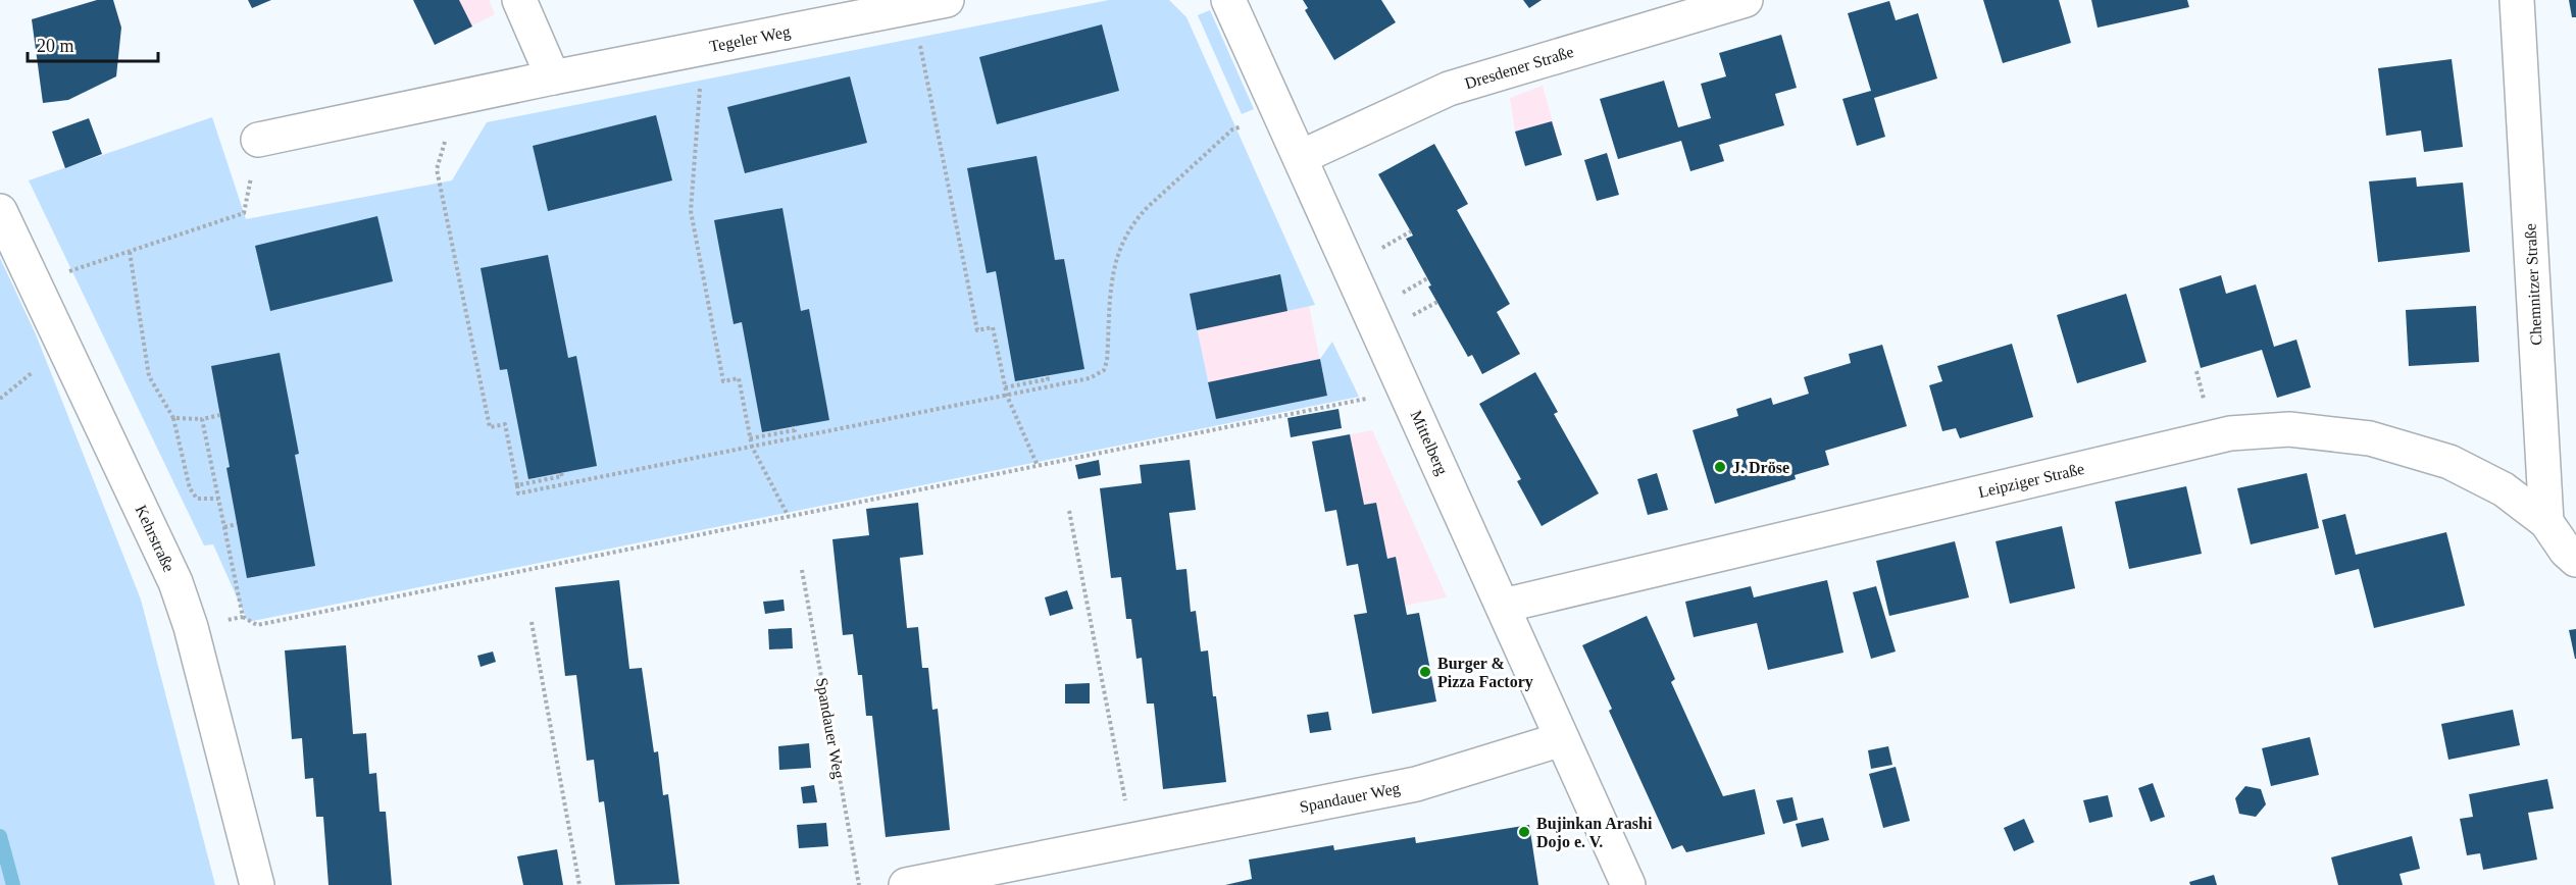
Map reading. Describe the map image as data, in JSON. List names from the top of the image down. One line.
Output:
{"streets":{"street":["Tegeler Weg","Dresdener Straße","Chemnitzer Straße","Mittelberg","Leipziger Straße","Kehrstraße","Spandauer Weg"]},"crossings":[["Dresdener Straße","Mittelberg"],["Chemnitzer Straße","Leipziger Straße"],["Mittelberg","Leipziger Straße"],["Mittelberg","Spandauer Weg"]],"places":["J. Dröse","Burger & Pizza Factory","Bujinkan Arashi Dojo e. V."],"scale_bar":"20 m"}
